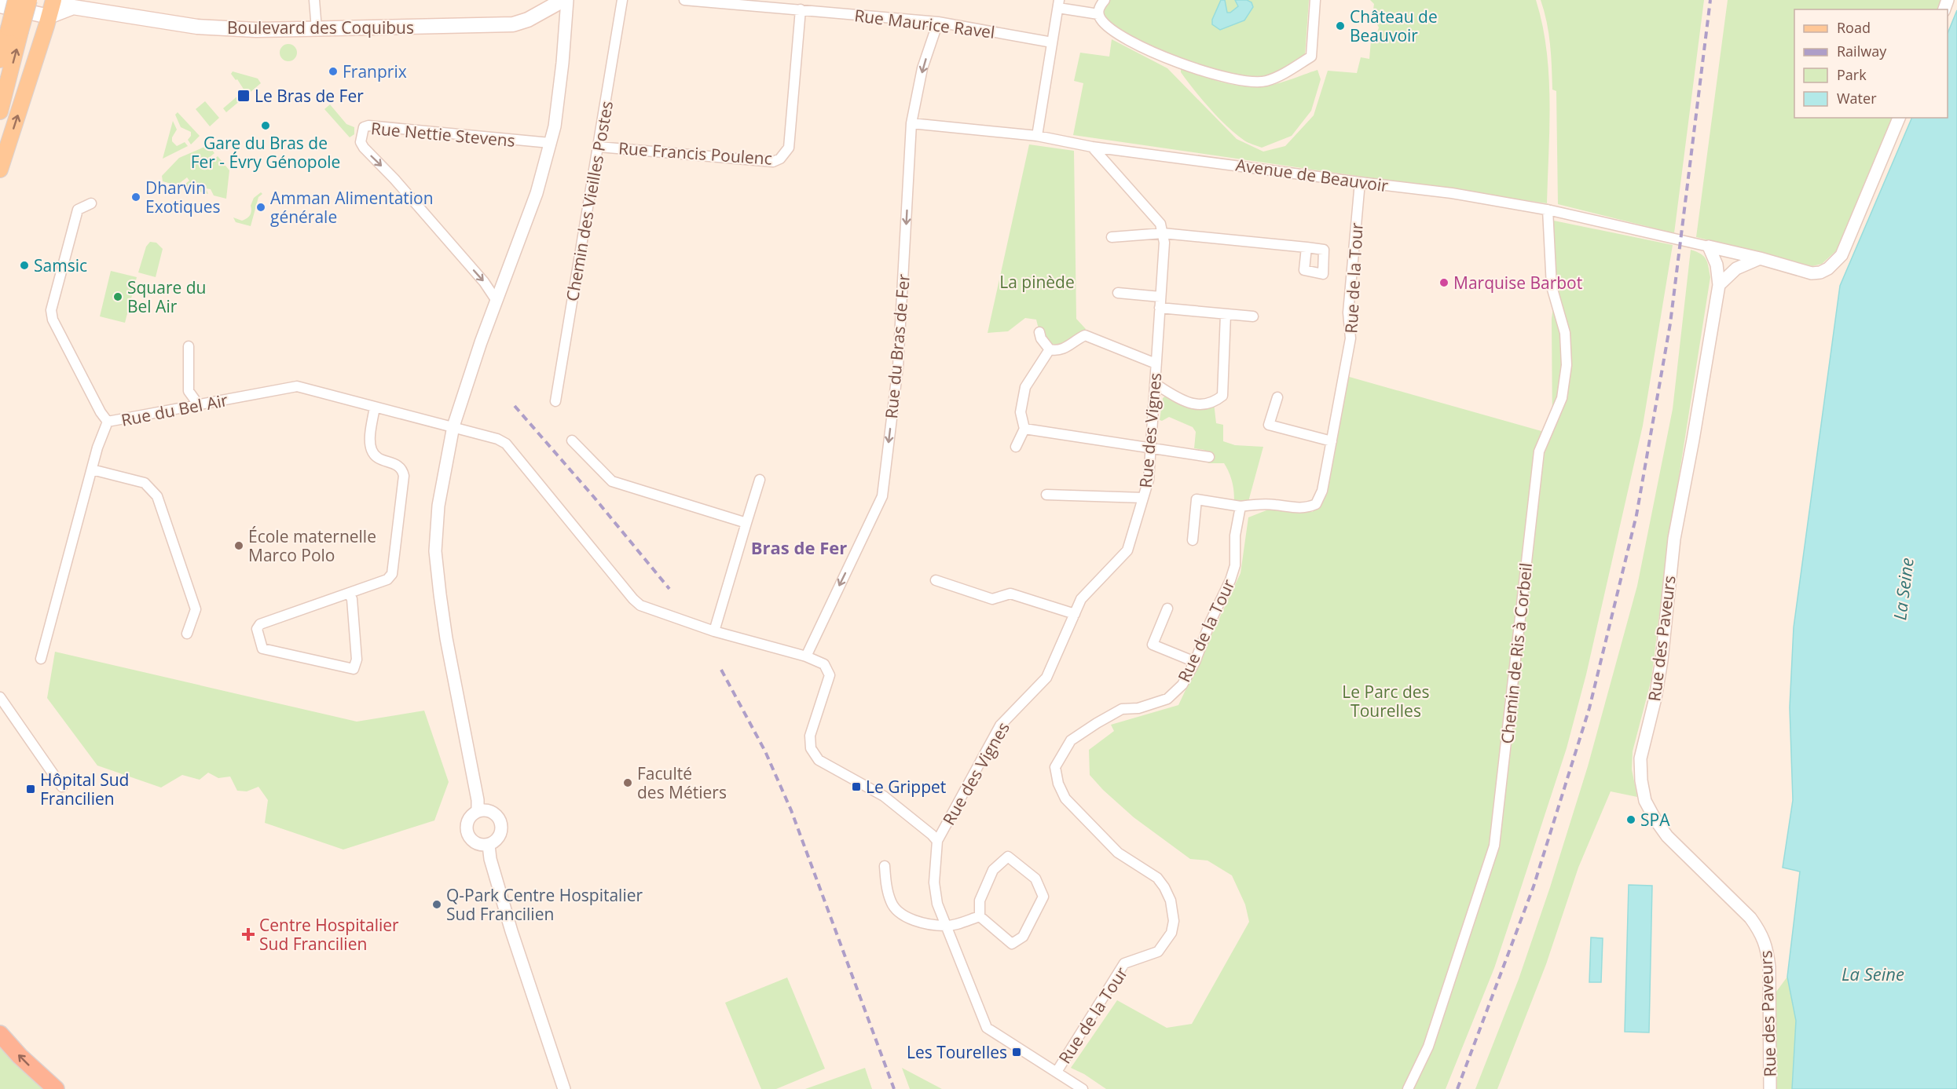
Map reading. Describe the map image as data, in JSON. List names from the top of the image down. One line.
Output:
{"streets":{"main road":["Boulevard des Coquibus"],"street":["Rue Maurice Ravel","Rue Nettie Stevens","Rue Francis Poulenc","Avenue de Beauvoir","Chemin des Vieilles Postes","Rue de la Tour","Rue du Bras de Fer","Rue du Bel Air","Rue des Vignes","Rue des Paveurs","Chemin de Ris à Corbeil"]},"crossings":[["Rue Maurice Ravel","Rue Francis Poulenc"],["Rue Maurice Ravel","Rue du Bras de Fer"],["Rue Francis Poulenc","Chemin des Vieilles Postes"],["Avenue de Beauvoir","Rue de la Tour"],["Avenue de Beauvoir","Rue du Bras de Fer"],["Avenue de Beauvoir","Rue des Vignes"],["Avenue de Beauvoir","Rue des Paveurs"],["Avenue de Beauvoir","Chemin de Ris à Corbeil"],["Rue du Bras de Fer","Rue du Bel Air"],["Rue du Bel Air","Rue des Vignes"]],"one_way":["Rue du Bras de Fer"],"districts":["Bras de Fer"],"water":["La Seine"],"parks":["La pinède","Le Parc des Tourelles"],"places":{"other":["Château de Beauvoir","Franprix","Gare du Bras de Fer - Évry Génopole","Dharvin Exotiques","Amman Alimentation générale","Samsic","Marquise Barbot","Square du Bel Air","École maternelle Marco Polo","Faculté des Métiers","SPA","Q-Park Centre Hospitalier Sud Francilien"],"transit":["Le Bras de Fer","Le Grippet","Hôpital Sud Francilien","Les Tourelles"],"health":["Centre Hospitalier Sud Francilien"]},"legend":["Road","Railway","Park","Water"]}
